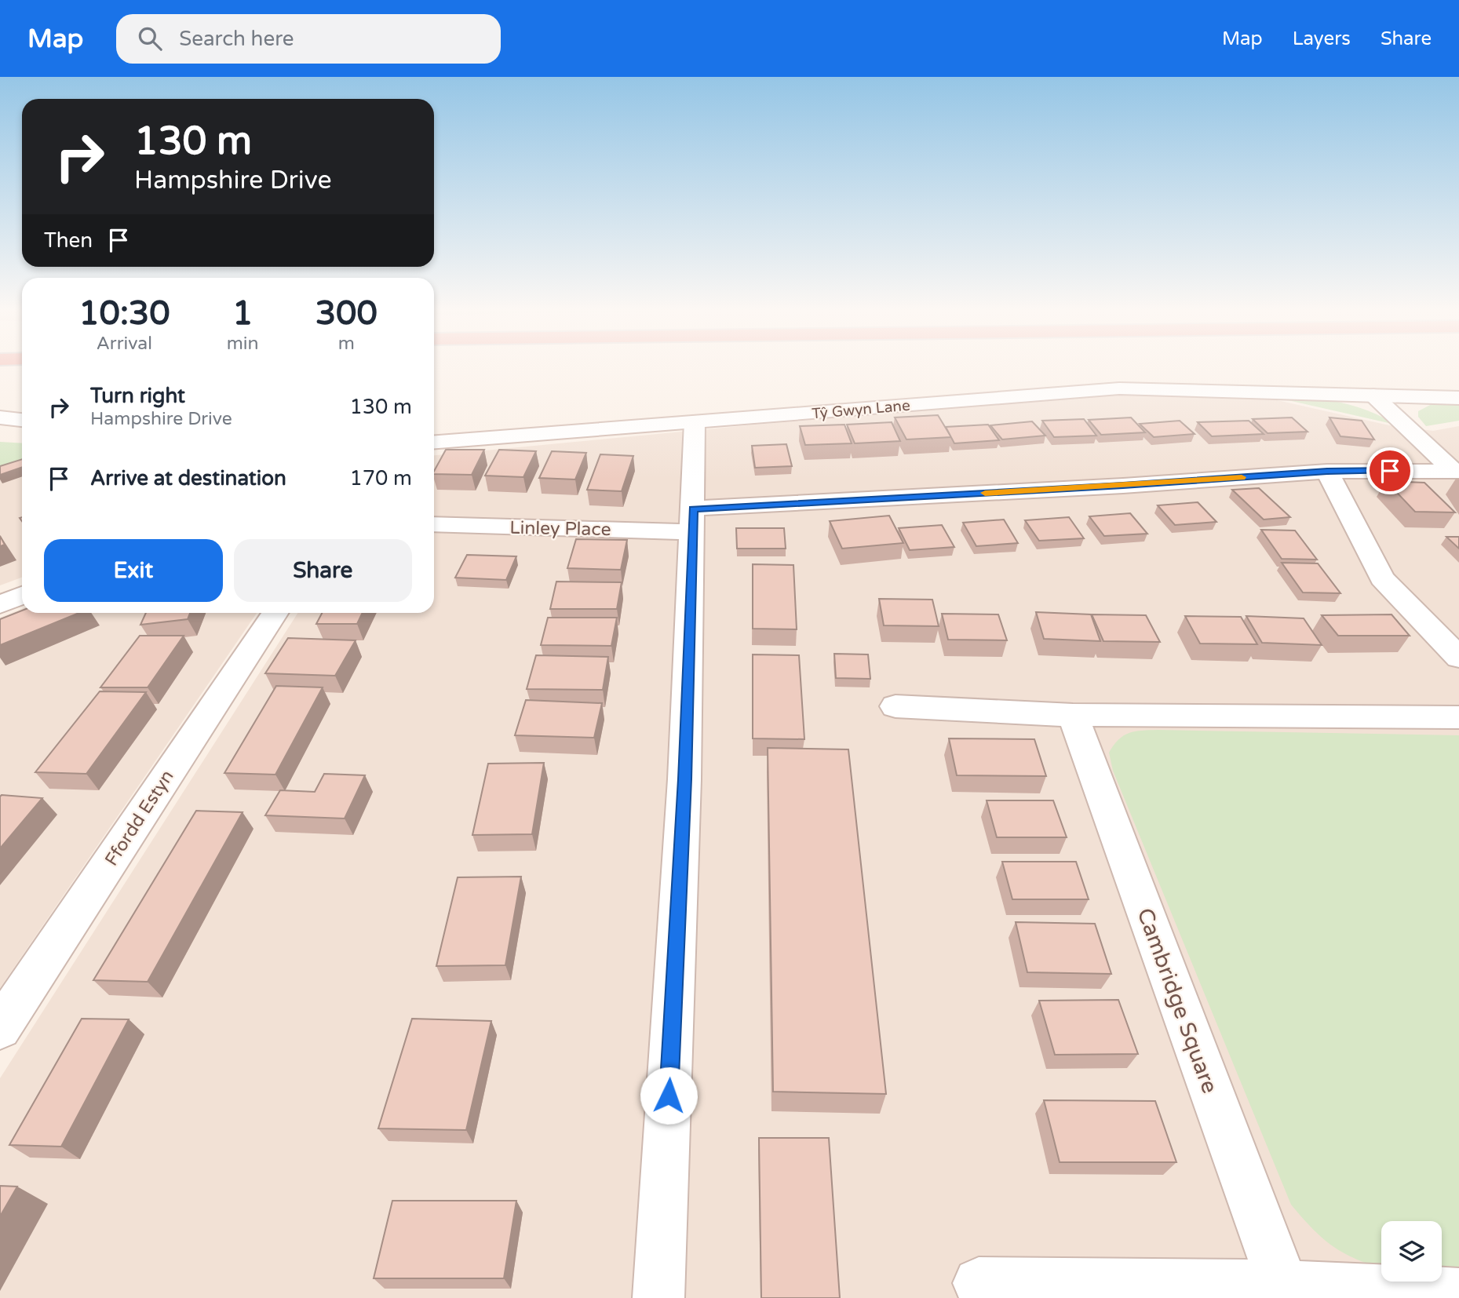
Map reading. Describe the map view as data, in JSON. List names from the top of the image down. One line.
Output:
{"streets":{"street":["Tŷ Gwyn Lane","Linley Place","Ffordd Estyn","Cambridge Square"]},"page":{"header":"Map","search":"Search here","nav":["Map","Layers","Share"],"turn":["130 m","Hampshire Drive"],"then":"Then","eta":["10:30","Arrival","1","min","300","m"],"list":[{"name":"Turn right","note":"Hampshire Drive","value":"130 m"},{"name":"Arrive at destination","value":"170 m"}],"buttons":["Exit","Share"]}}
